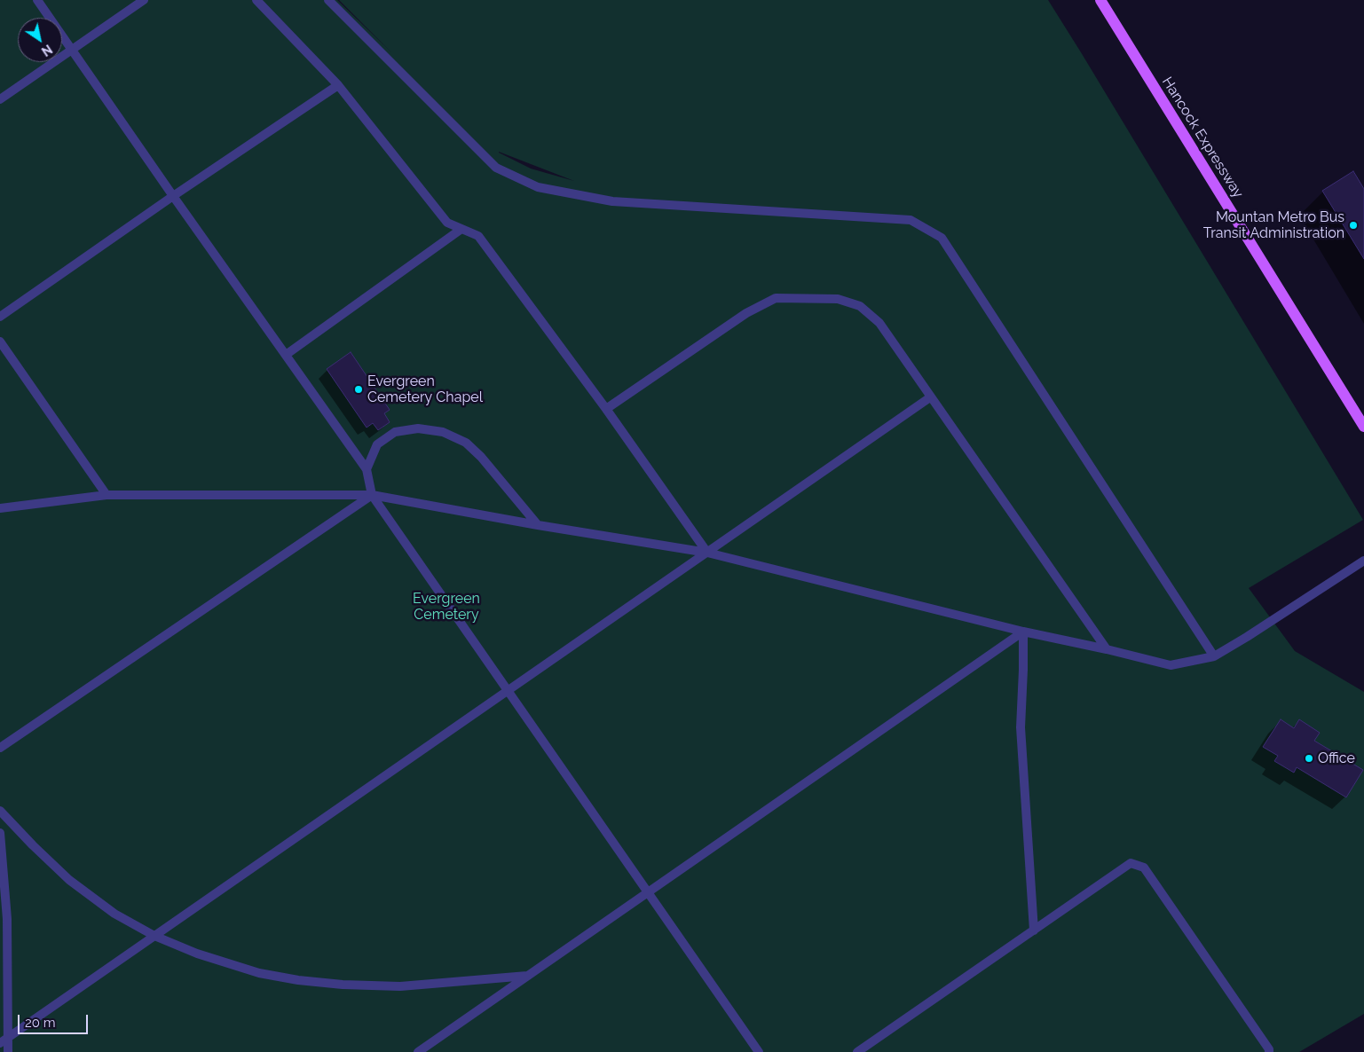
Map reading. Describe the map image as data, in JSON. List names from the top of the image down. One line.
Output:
{"streets":{"main road":["Hancock Expressway"]},"parks":["Evergreen Cemetery"],"places":["Mountan Metro Bus Transit Administration","Evergreen Cemetery Chapel","Office"],"scale_bar":"20 m","north":"bottom right"}
